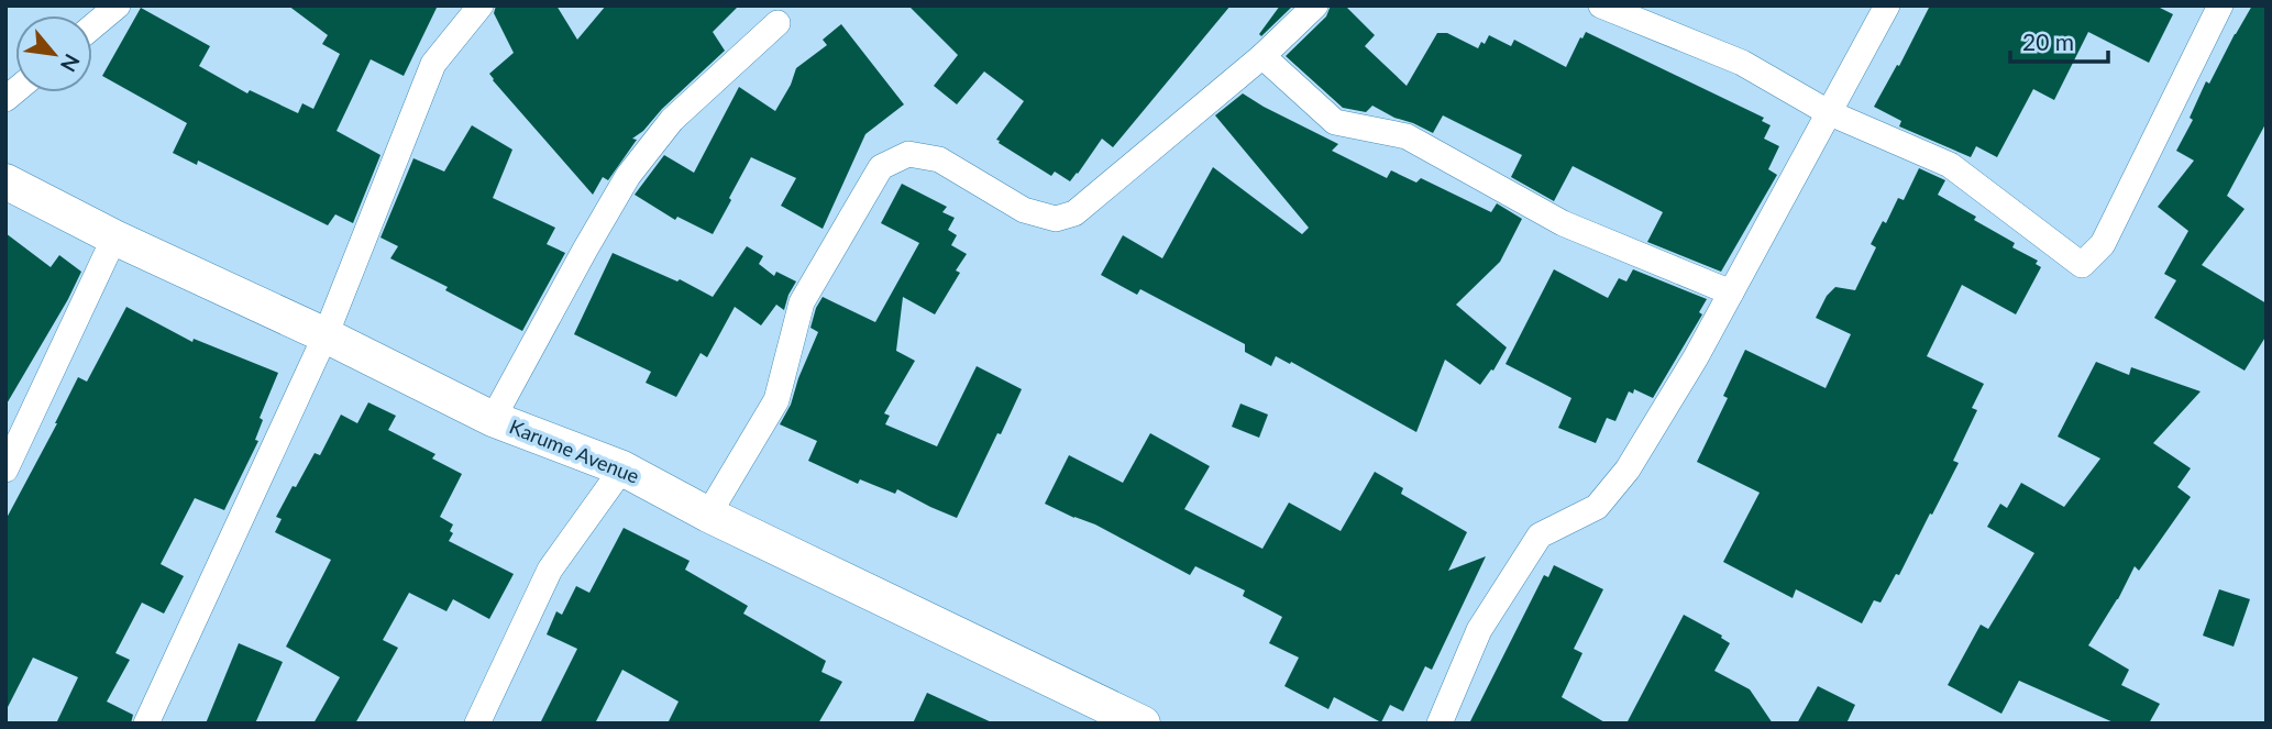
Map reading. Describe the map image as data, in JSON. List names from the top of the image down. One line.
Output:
{"streets":{"main road":["Karume Avenue"]},"scale_bar":"20 m","north":"bottom right"}
